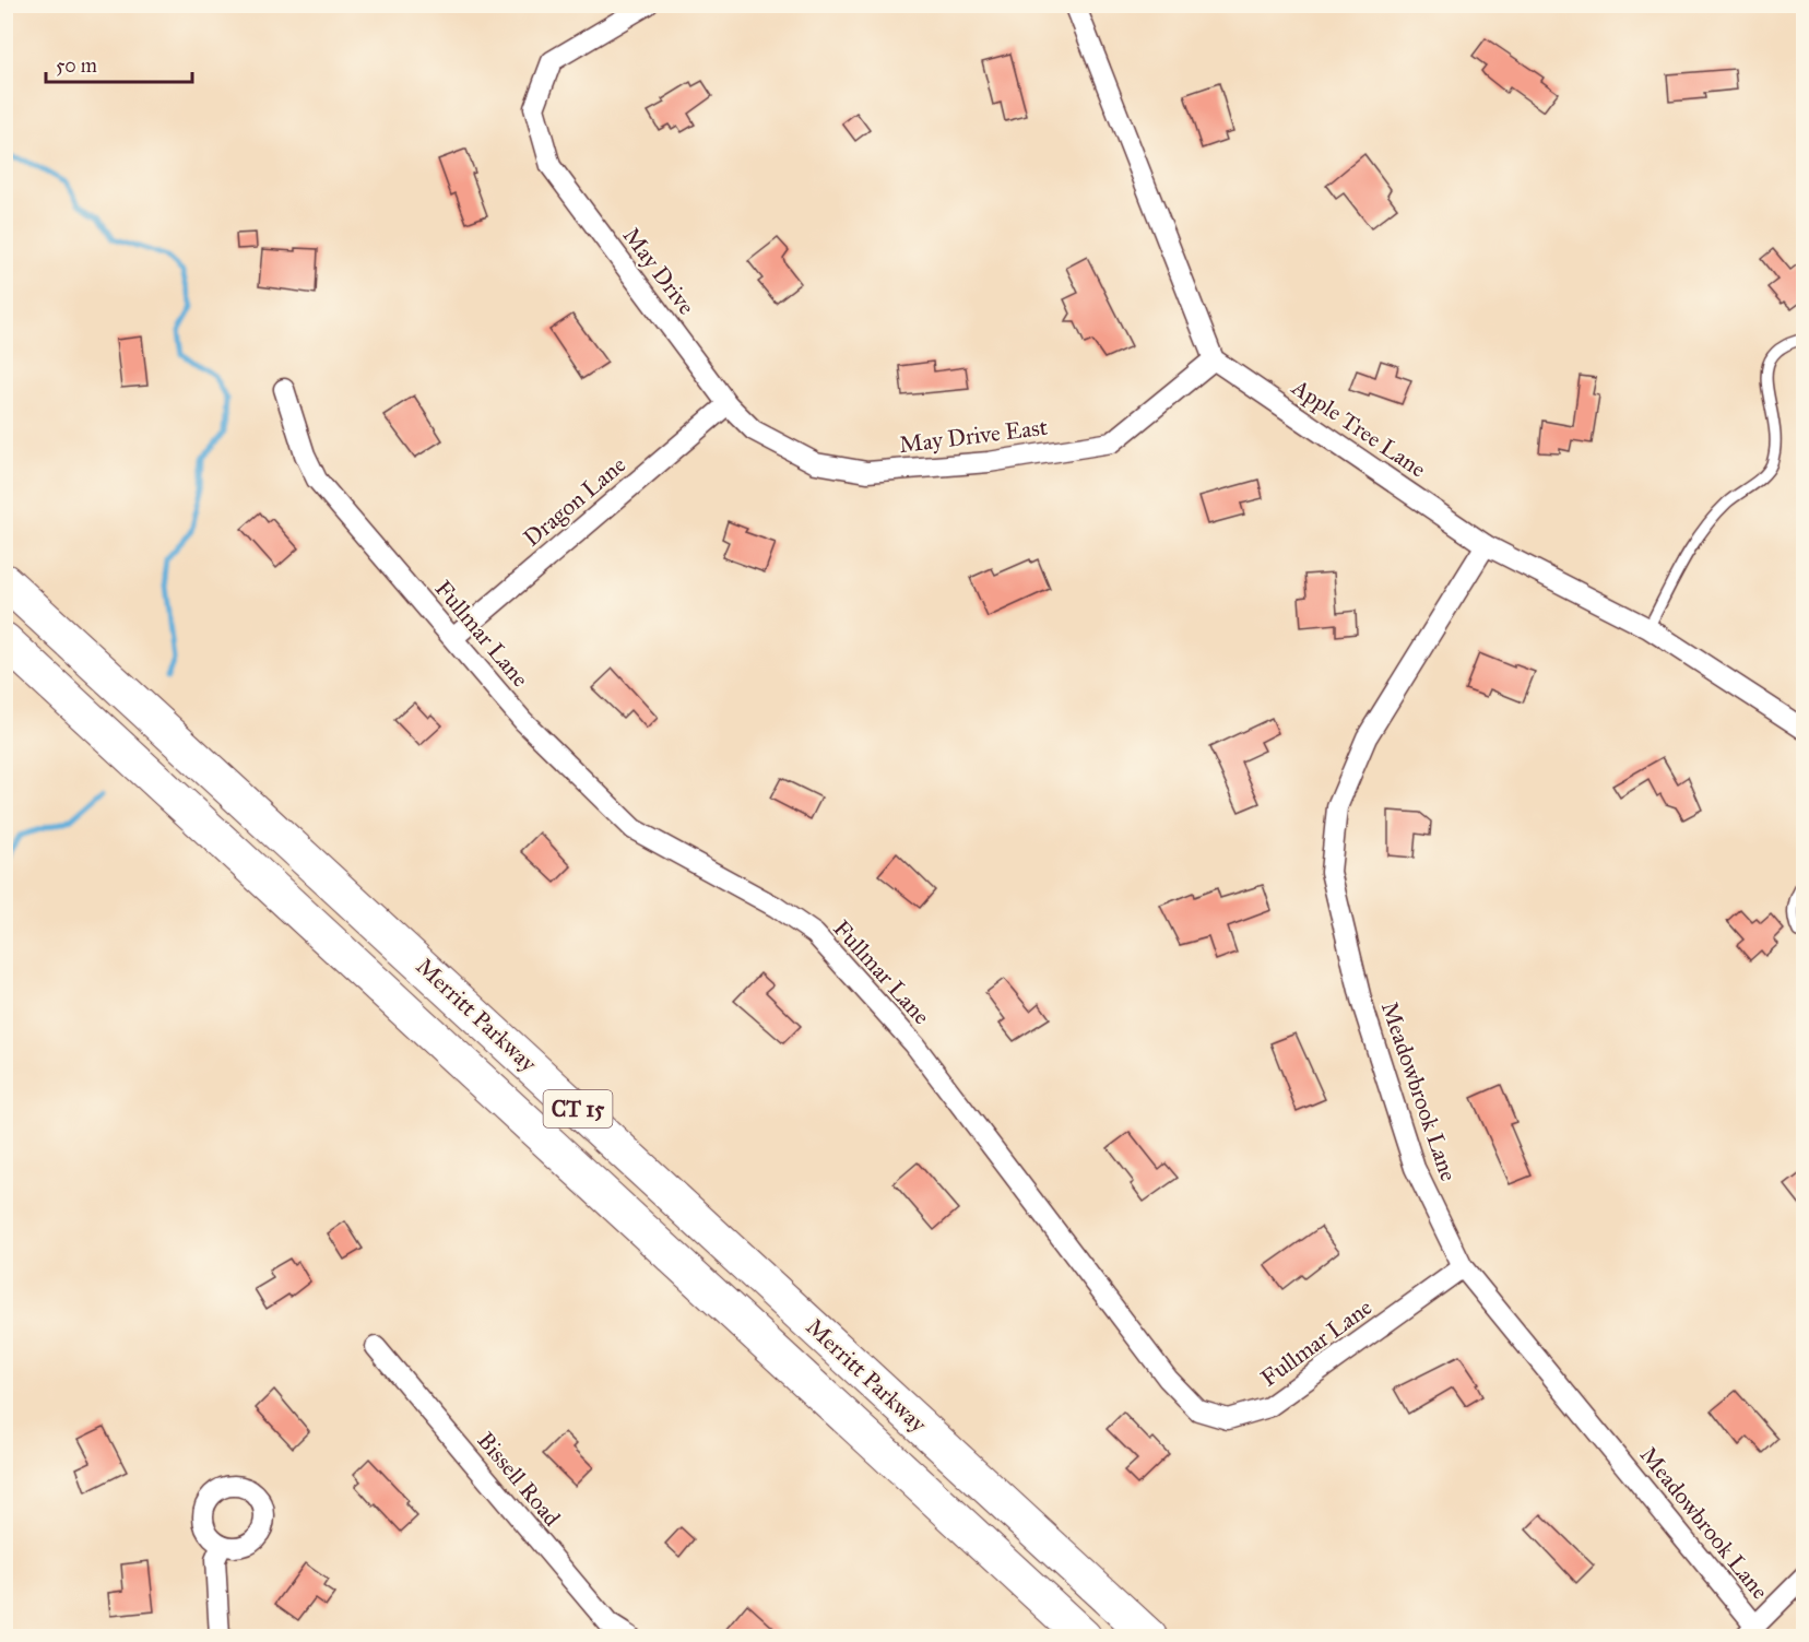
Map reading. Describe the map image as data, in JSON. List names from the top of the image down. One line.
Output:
{"streets":{"highway":["Merritt Parkway","CT 15"],"street":["May Drive","Apple Tree Lane","May Drive East","Dragon Lane","Fullmar Lane","Meadowbrook Lane","Bissell Road"]},"crossings":[["May Drive","May Drive East"],["May Drive","Dragon Lane"],["Apple Tree Lane","May Drive East"],["Apple Tree Lane","Meadowbrook Lane"],["May Drive East","Dragon Lane"],["Dragon Lane","Fullmar Lane"],["Fullmar Lane","Meadowbrook Lane"]],"scale_bar":"50 m"}
